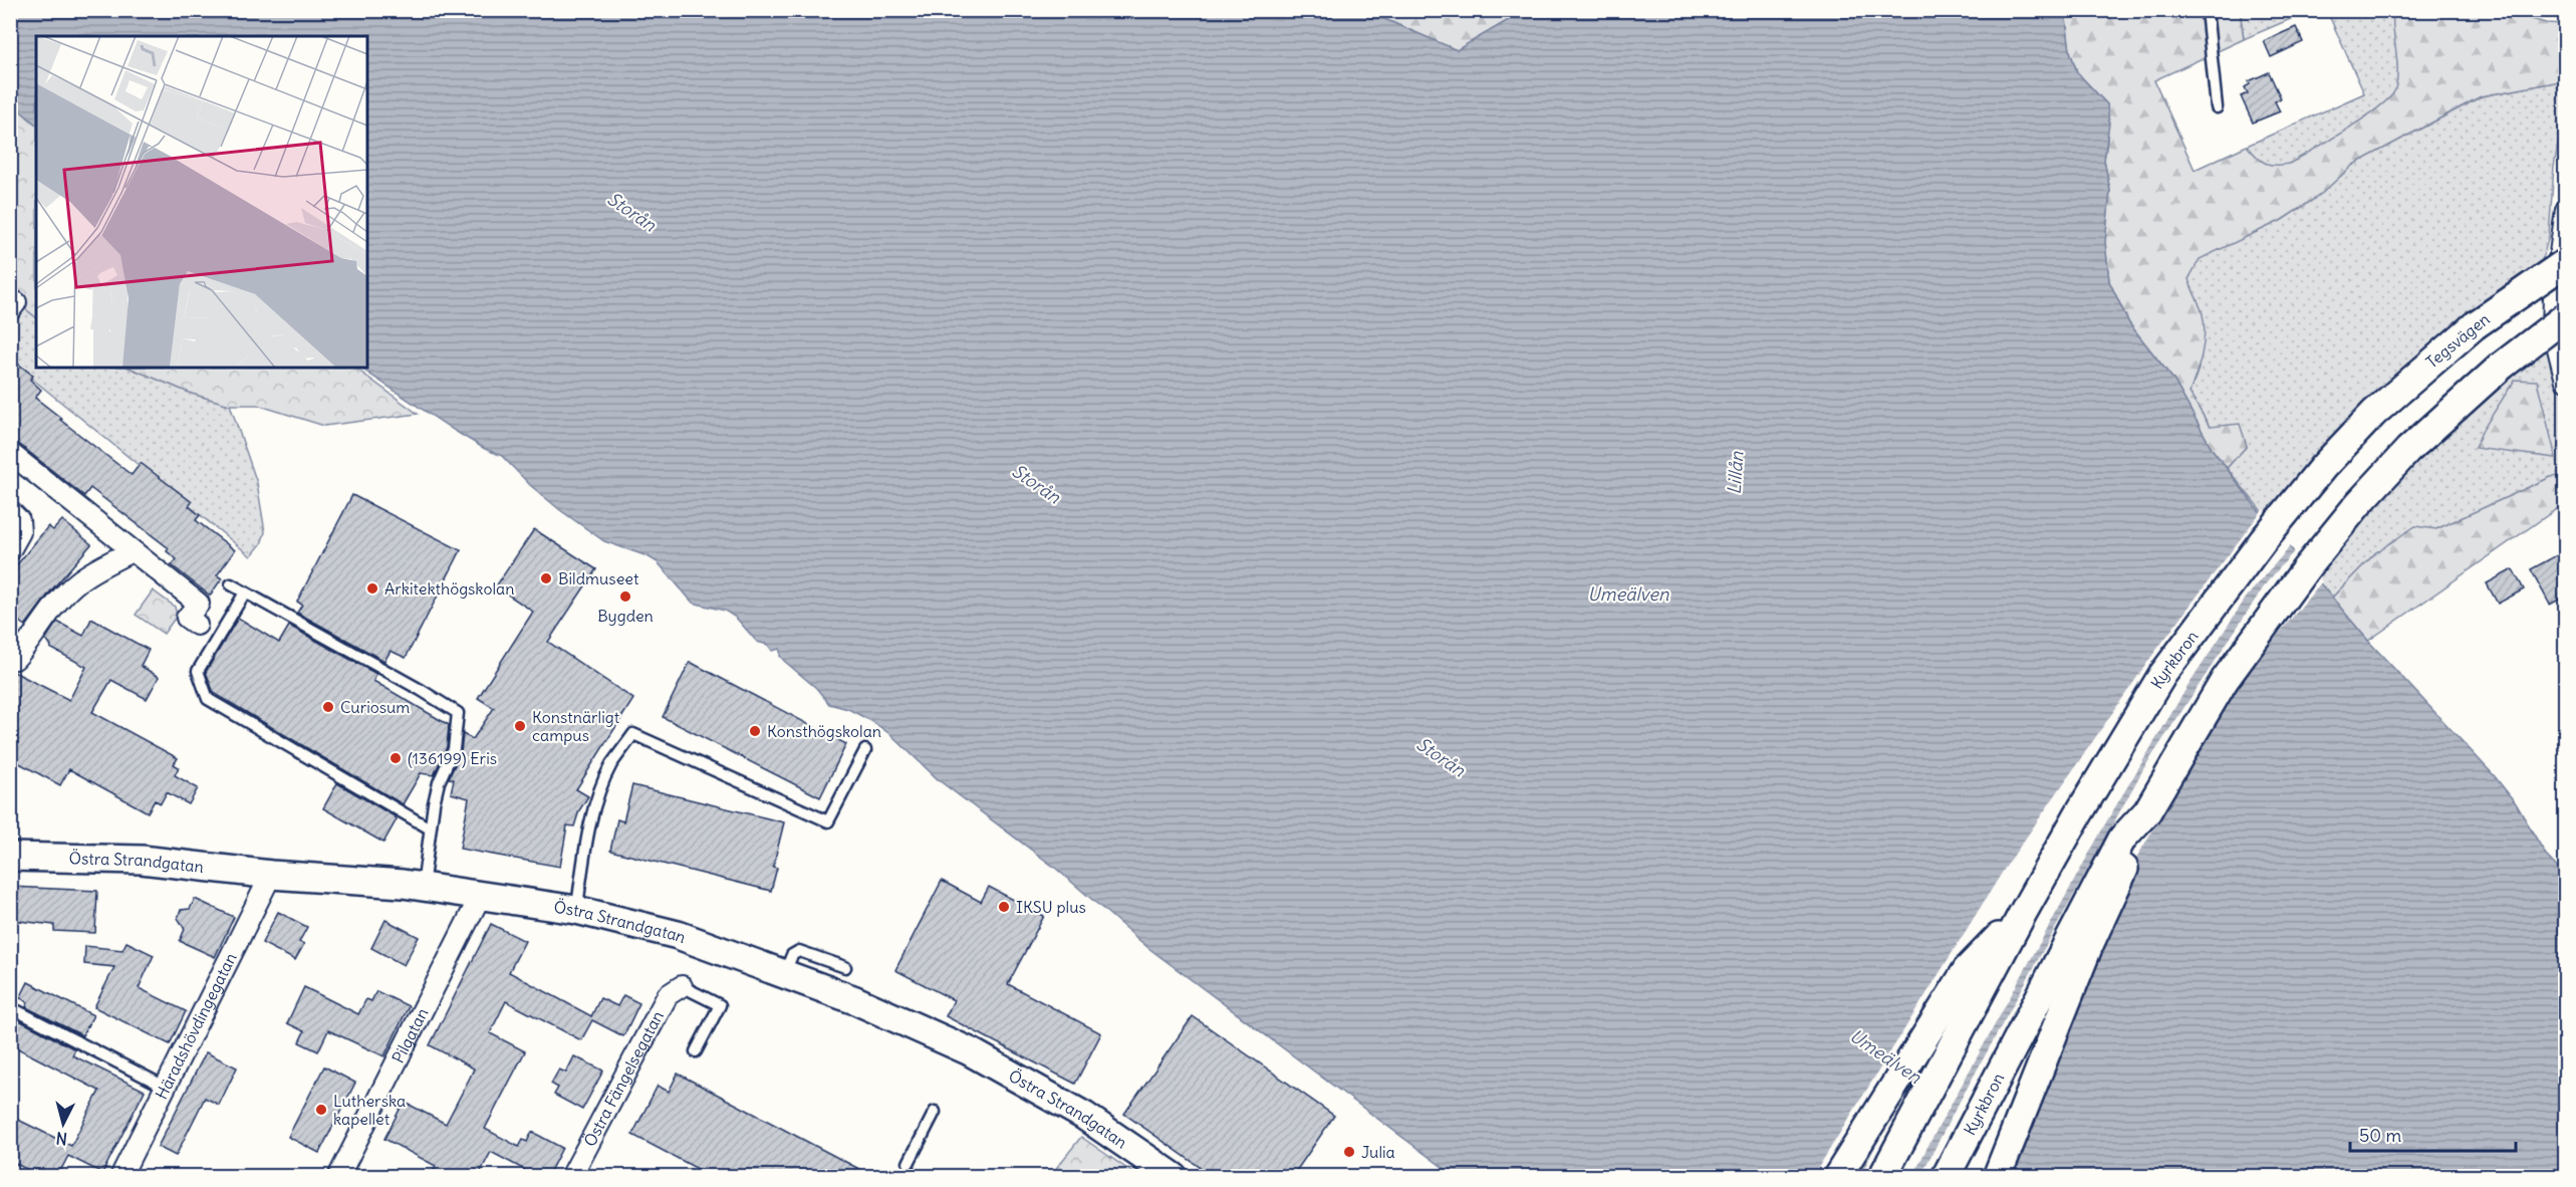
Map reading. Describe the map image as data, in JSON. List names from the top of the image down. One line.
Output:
{"streets":{"street":["Tegsvägen","Kyrkbron","Östra Strandgatan","Häradshövdingegatan","Pilgatan","Östra Fängelsegatan"]},"crossings":[["Tegsvägen","Kyrkbron"],["Östra Strandgatan","Häradshövdingegatan"],["Östra Strandgatan","Pilgatan"]],"water":["Storån","Lillån","Umeälven"],"places":["Bildmuseet","Arkitekthögskolan","Bygden","Curiosum","Konstnärligt campus","Konsthögskolan","(136199) Eris","IKSU plus","Lutherska kapellet","Julia"],"scale_bar":"50 m","north":"bottom"}
